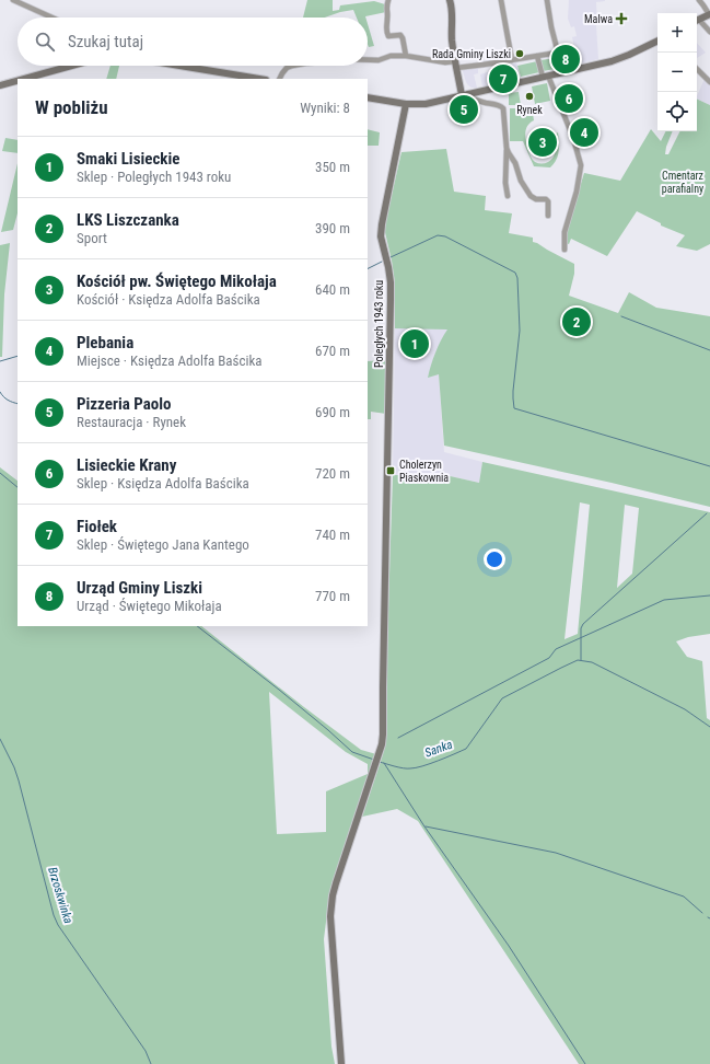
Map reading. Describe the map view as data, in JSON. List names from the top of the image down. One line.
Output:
{"streets":{"street":["Poległych 1943 roku"]},"water":["Sanka","Brzoskwinka"],"parks":["Cmentarz parafialny"],"places":{"health":["Malwa"],"other":["Rada Gminy Liszki","Rynek"],"transit":["Cholerzyn Piaskownia"]},"page":{"map_buttons":["+","−"],"search":"Szukaj tutaj","pins":["8","7","6","5","4","3","2","1"],"heading":["W pobliżu","Wyniki: 8"],"list":[{"mark":"1","name":"Smaki Lisieckie","note":"Sklep · Poległych 1943 roku","value":"350 m"},{"mark":"2","name":"LKS Liszczanka","note":"Sport","value":"390 m"},{"mark":"3","name":"Kościół pw. Świętego Mikołaja","note":"Kościół · Księdza Adolfa Baścika","value":"640 m"},{"mark":"4","name":"Plebania","note":"Miejsce · Księdza Adolfa Baścika","value":"670 m"},{"mark":"5","name":"Pizzeria Paolo","note":"Restauracja · Rynek","value":"690 m"},{"mark":"6","name":"Lisieckie Krany","note":"Sklep · Księdza Adolfa Baścika","value":"720 m"},{"mark":"7","name":"Fiołek","note":"Sklep · Świętego Jana Kantego","value":"740 m"},{"mark":"8","name":"Urząd Gminy Liszki","note":"Urząd · Świętego Mikołaja","value":"770 m"}]}}
